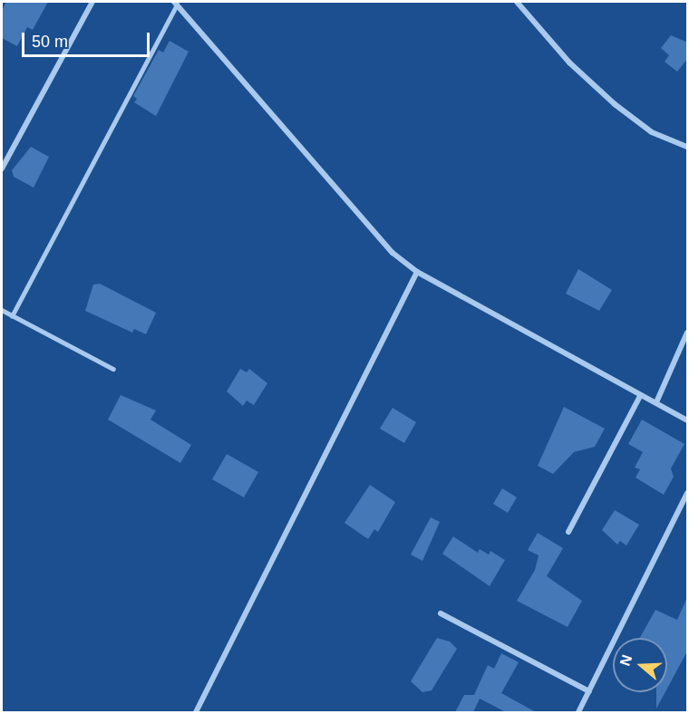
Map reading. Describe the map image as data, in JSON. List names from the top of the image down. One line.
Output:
{"scale_bar":"50 m","north":"left"}
